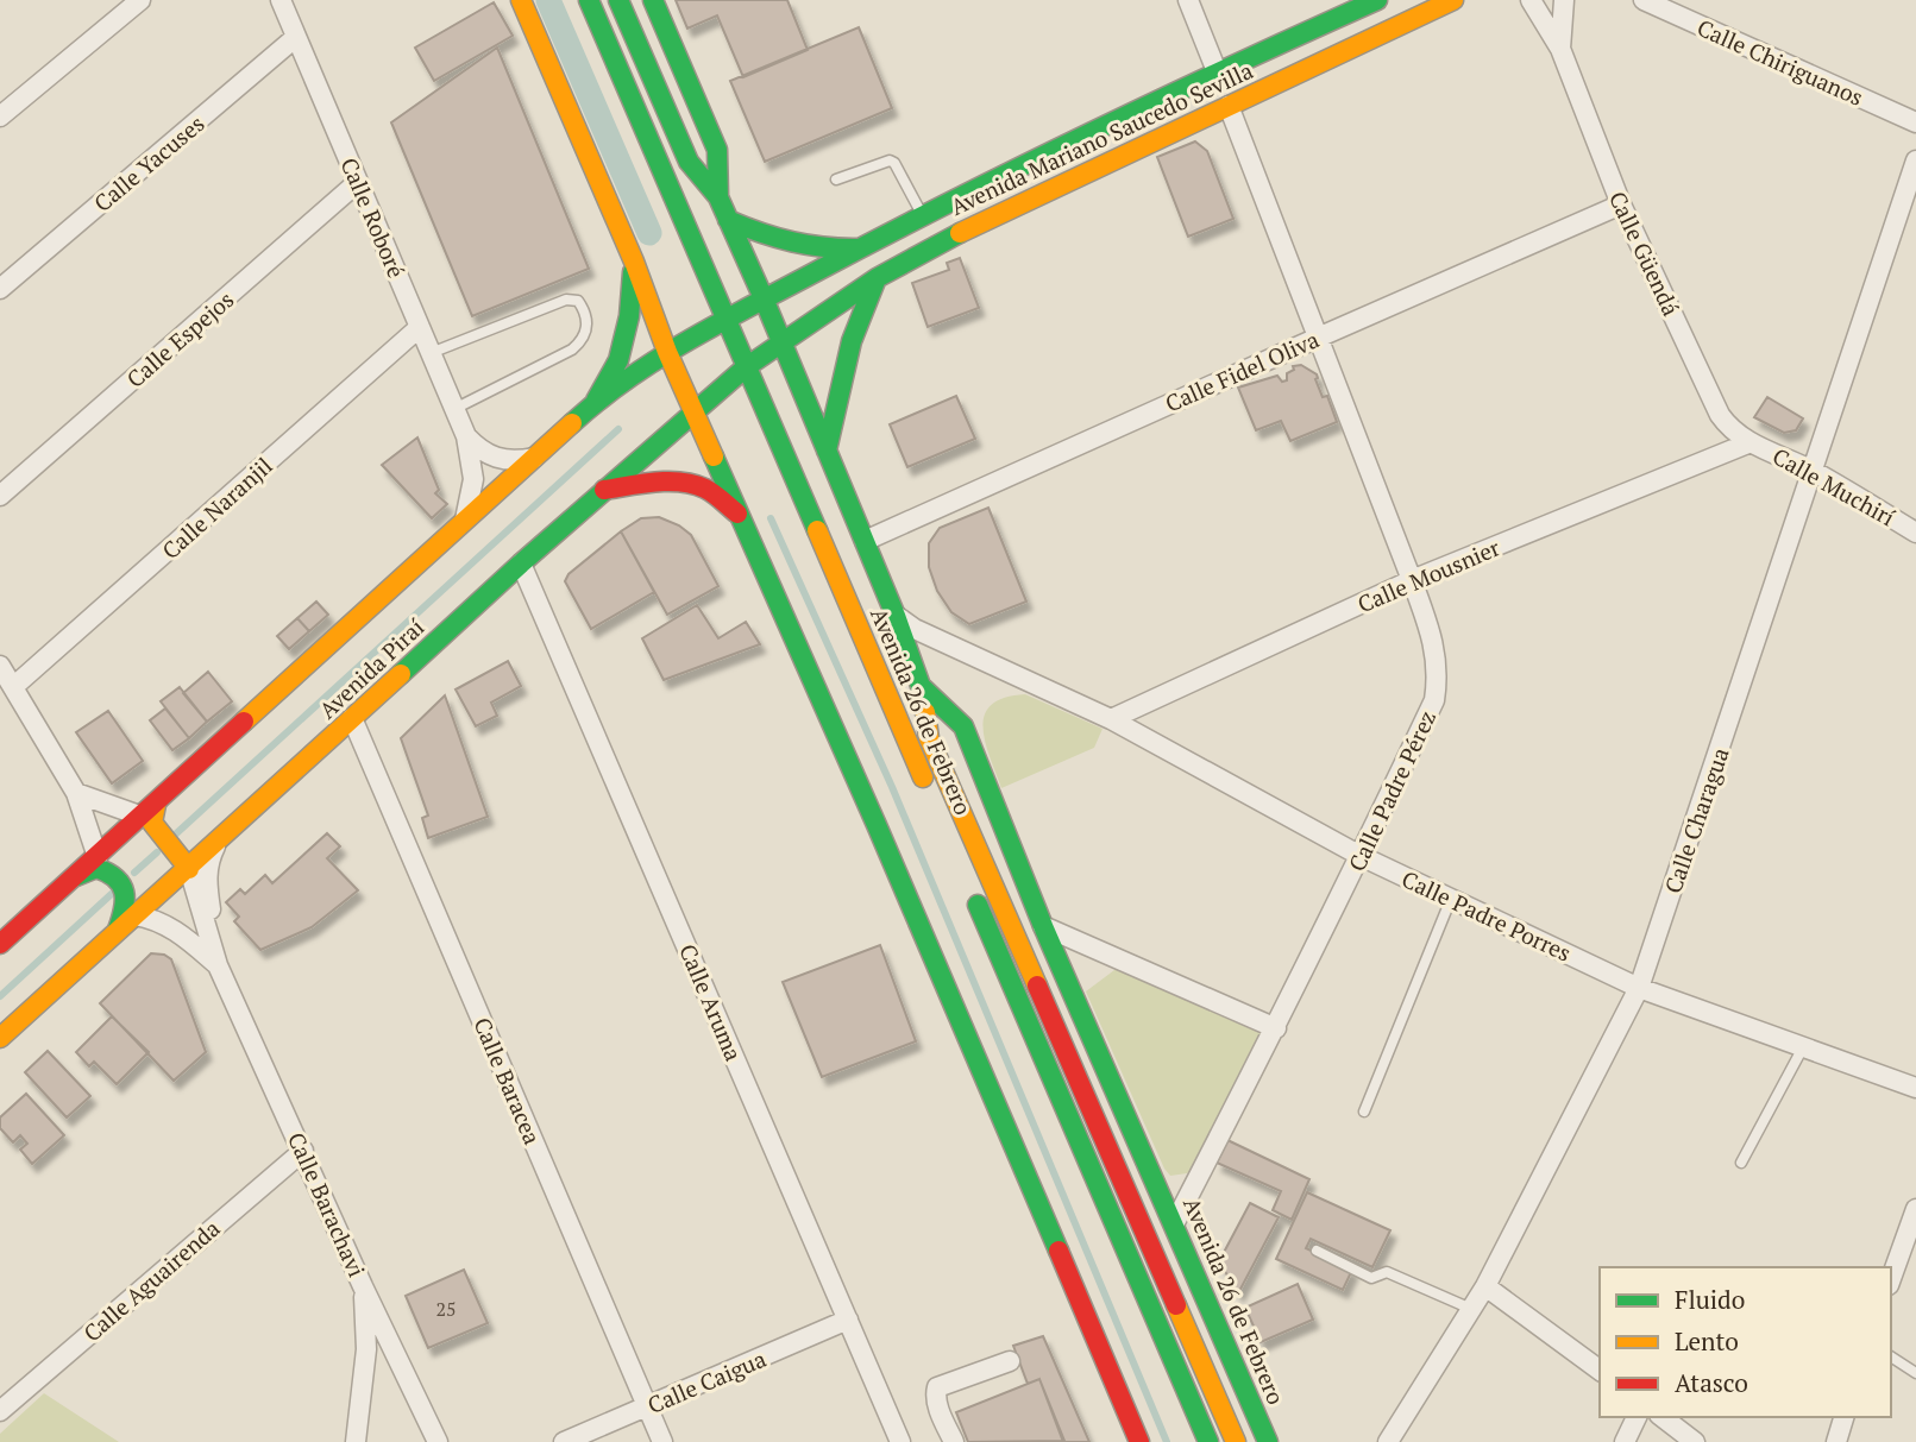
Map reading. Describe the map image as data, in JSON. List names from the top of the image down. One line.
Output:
{"streets":{"main road":["Avenida Mariano Saucedo Sevilla","Avenida Piraí","Avenida 26 de Febrero"],"street":["Calle Chiriguanos","Calle Yacuses","Calle Roboré","Calle Güendá","Calle Espejos","Calle Fidel Oliva","Calle Muchirí","Calle Naranjil","Calle Mousnier","Calle Padre Pérez","Calle Charagua","Calle Padre Porres","Calle Aruma","Calle Baracea","Calle Barachavi","Calle Aguairenda","Calle Caigua"]},"crossings":[["Avenida Mariano Saucedo Sevilla","Avenida Piraí"],["Avenida Mariano Saucedo Sevilla","Avenida 26 de Febrero"],["Avenida Mariano Saucedo Sevilla","Calle Padre Pérez"],["Calle Yacuses","Calle Roboré"],["Calle Roboré","Calle Espejos"],["Calle Roboré","Calle Naranjil"],["Calle Roboré","Avenida Piraí"],["Calle Güendá","Calle Fidel Oliva"],["Calle Güendá","Calle Muchirí"],["Calle Güendá","Calle Mousnier"],["Calle Fidel Oliva","Avenida 26 de Febrero"],["Calle Fidel Oliva","Calle Padre Pérez"],["Calle Muchirí","Calle Mousnier"],["Calle Muchirí","Calle Charagua"],["Calle Mousnier","Calle Padre Pérez"],["Calle Mousnier","Calle Padre Porres"],["Avenida Piraí","Avenida 26 de Febrero"],["Avenida Piraí","Calle Aruma"],["Avenida Piraí","Calle Baracea"],["Avenida Piraí","Calle Barachavi"],["Avenida 26 de Febrero","Calle Padre Pérez"],["Avenida 26 de Febrero","Calle Padre Porres"],["Calle Padre Pérez","Calle Padre Porres"],["Calle Charagua","Calle Padre Porres"],["Calle Aruma","Calle Caigua"],["Calle Baracea","Calle Caigua"],["Calle Barachavi","Calle Aguairenda"]],"house_numbers":["25"],"legend":["Fluido","Lento","Atasco"]}
